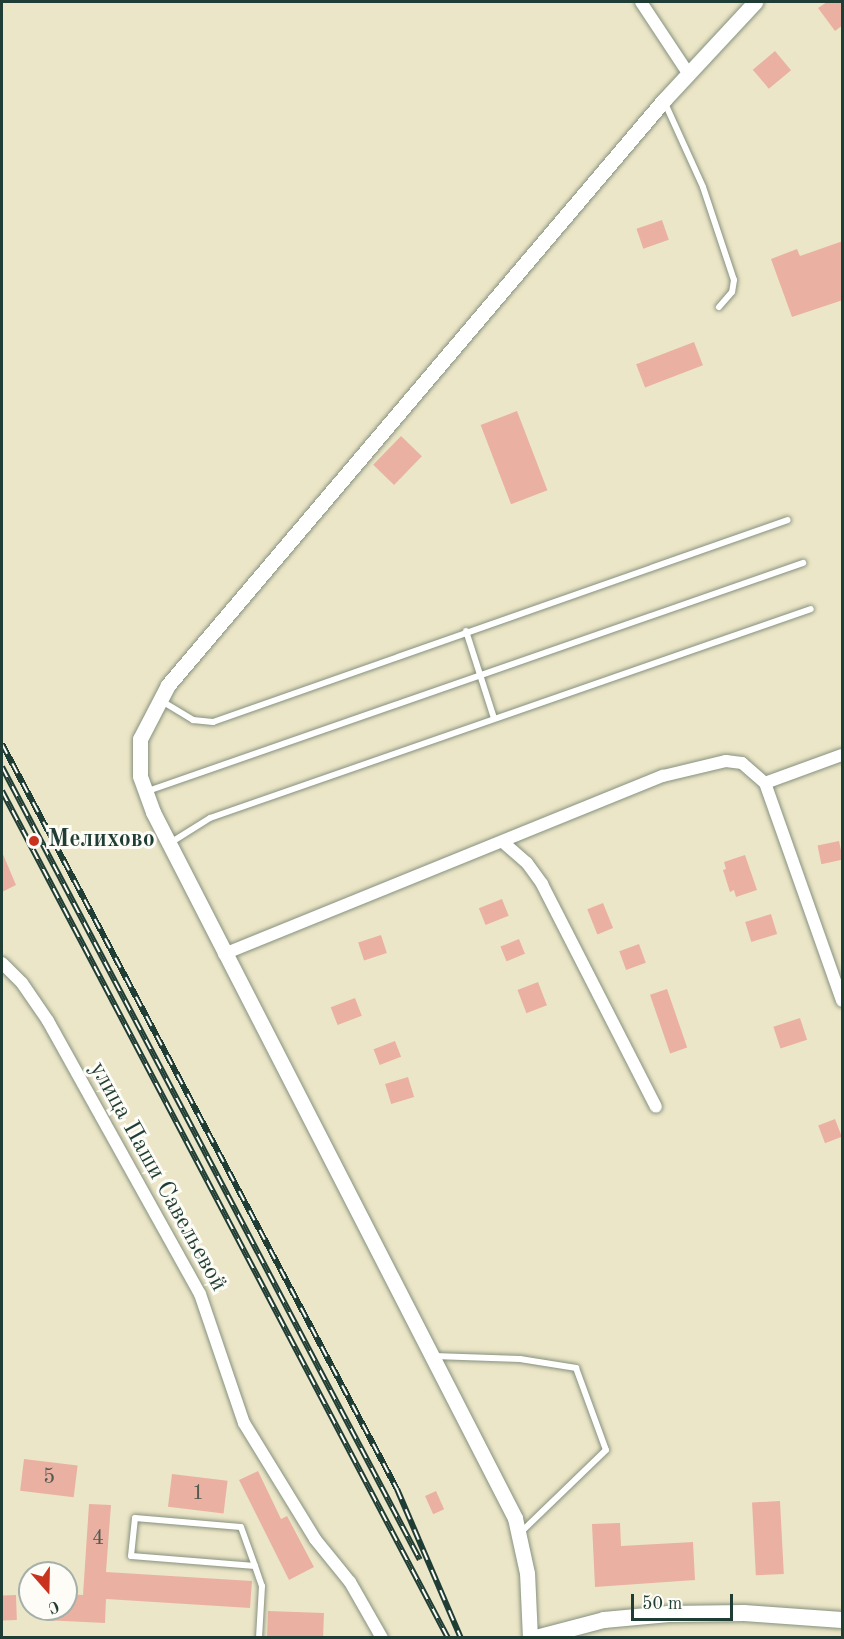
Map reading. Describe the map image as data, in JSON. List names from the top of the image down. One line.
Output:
{"streets":{"street":["улица Паши Савельевой"]},"places":["Мелихово"],"house_numbers":["5","1","4"],"scale_bar":"50 m","north":"bottom"}
